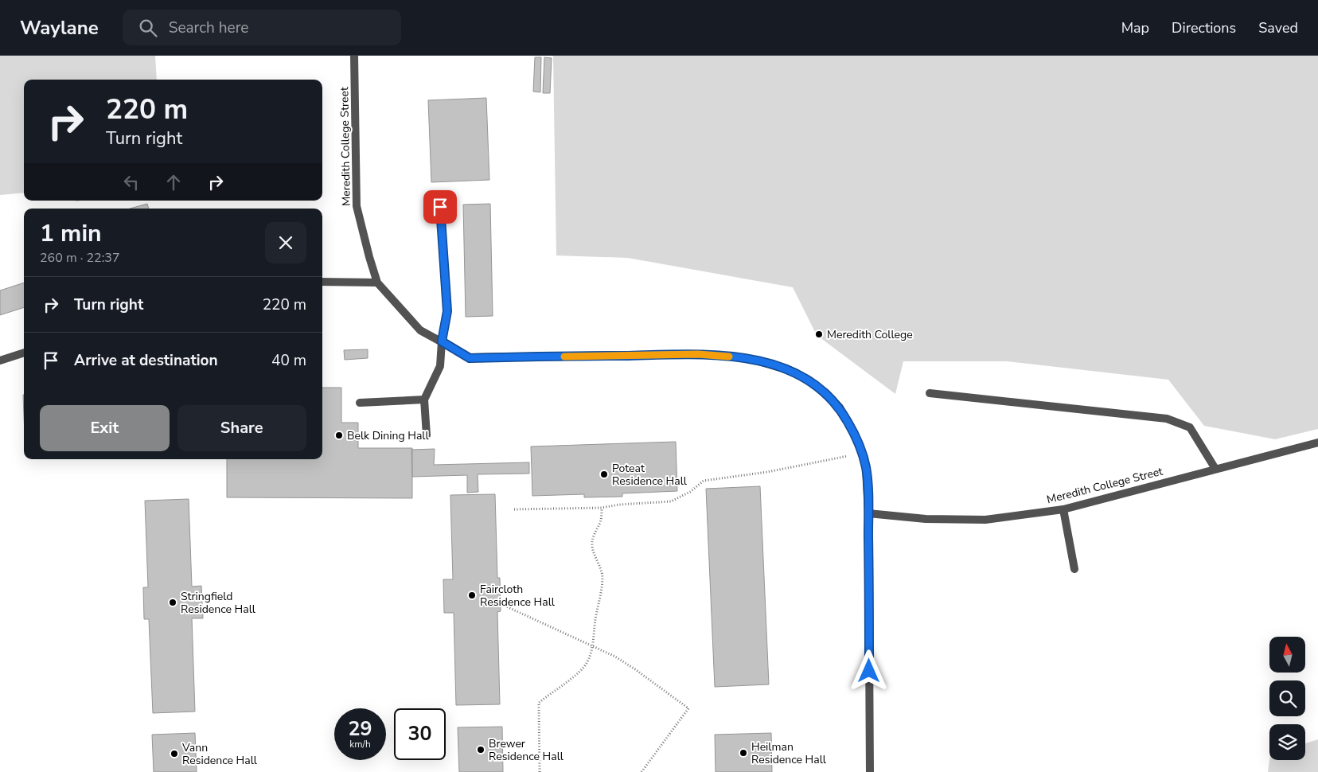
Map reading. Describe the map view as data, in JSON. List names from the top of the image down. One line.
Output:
{"streets":{"street":["Meredith College Street"]},"places":["Meredith College","Belk Dining Hall","Poteat Residence Hall","Faircloth Residence Hall","Stringfield Residence Hall","Brewer Residence Hall","Heilman Residence Hall","Vann Residence Hall"],"north":"top","page":{"header":"Waylane","search":"Search here","nav":["Map","Directions","Saved"],"turn":["220 m","Turn right"],"heading":["1 min","260 m · 22:37"],"list":[{"name":"Turn right","value":"220 m"},{"name":"Arrive at destination","value":"40 m"}],"buttons":["Exit","Share"],"speed":"29 km/h","limit":"30"}}
